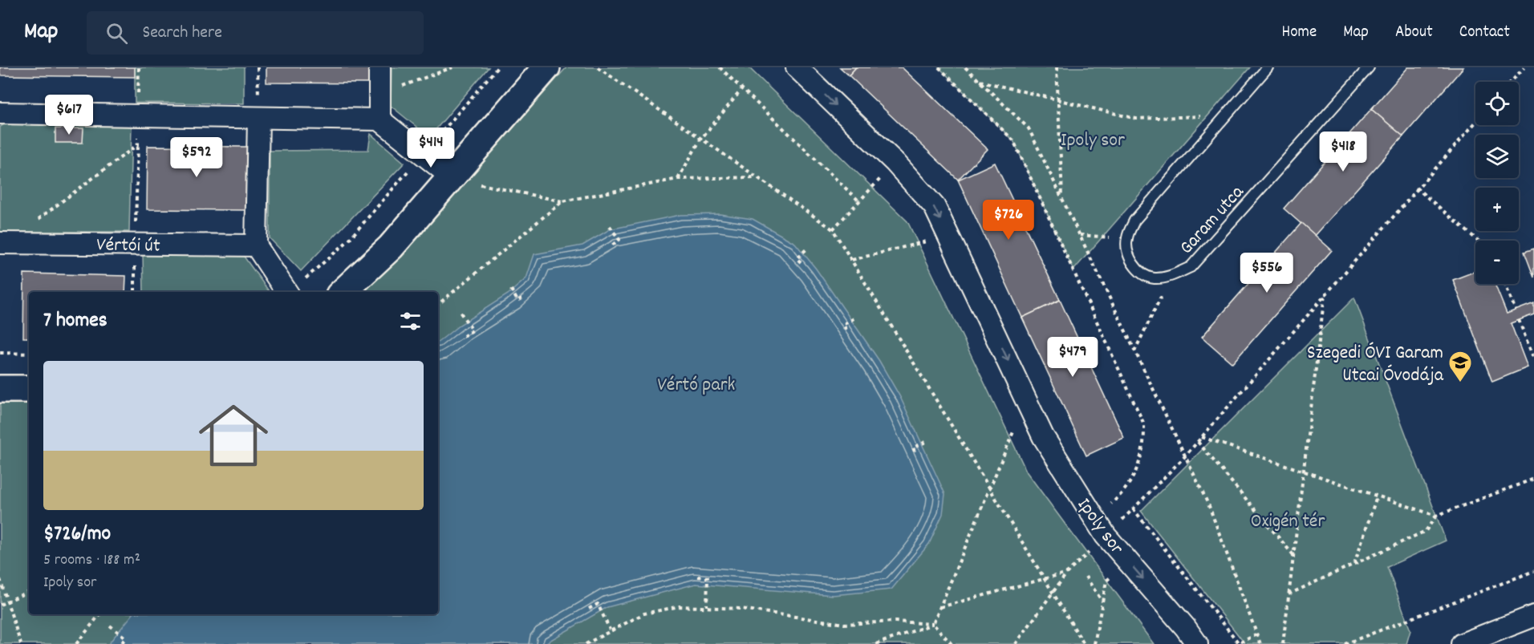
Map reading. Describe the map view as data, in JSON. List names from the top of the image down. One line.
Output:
{"streets":{"street":["Vértói út","Ipoly sor"],"lane":["Garam utca"]},"one_way":["Ipoly sor"],"parks":["Ipoly sor","Vértó park","Oxigén tér"],"places":{"school or university":["Szegedi ÓVI Garam Utcai Óvodája"]},"page":{"header":"Map","search":"Search here","nav":["Home","Map","About","Contact"],"map_buttons":["+","−"],"price":["$617","$414","$418","$592","$726","$556","$479"],"heading":"7 homes","list":[{"name":"$726/mo","note":"5 rooms · 188 m² · Ipoly sor"}]}}
